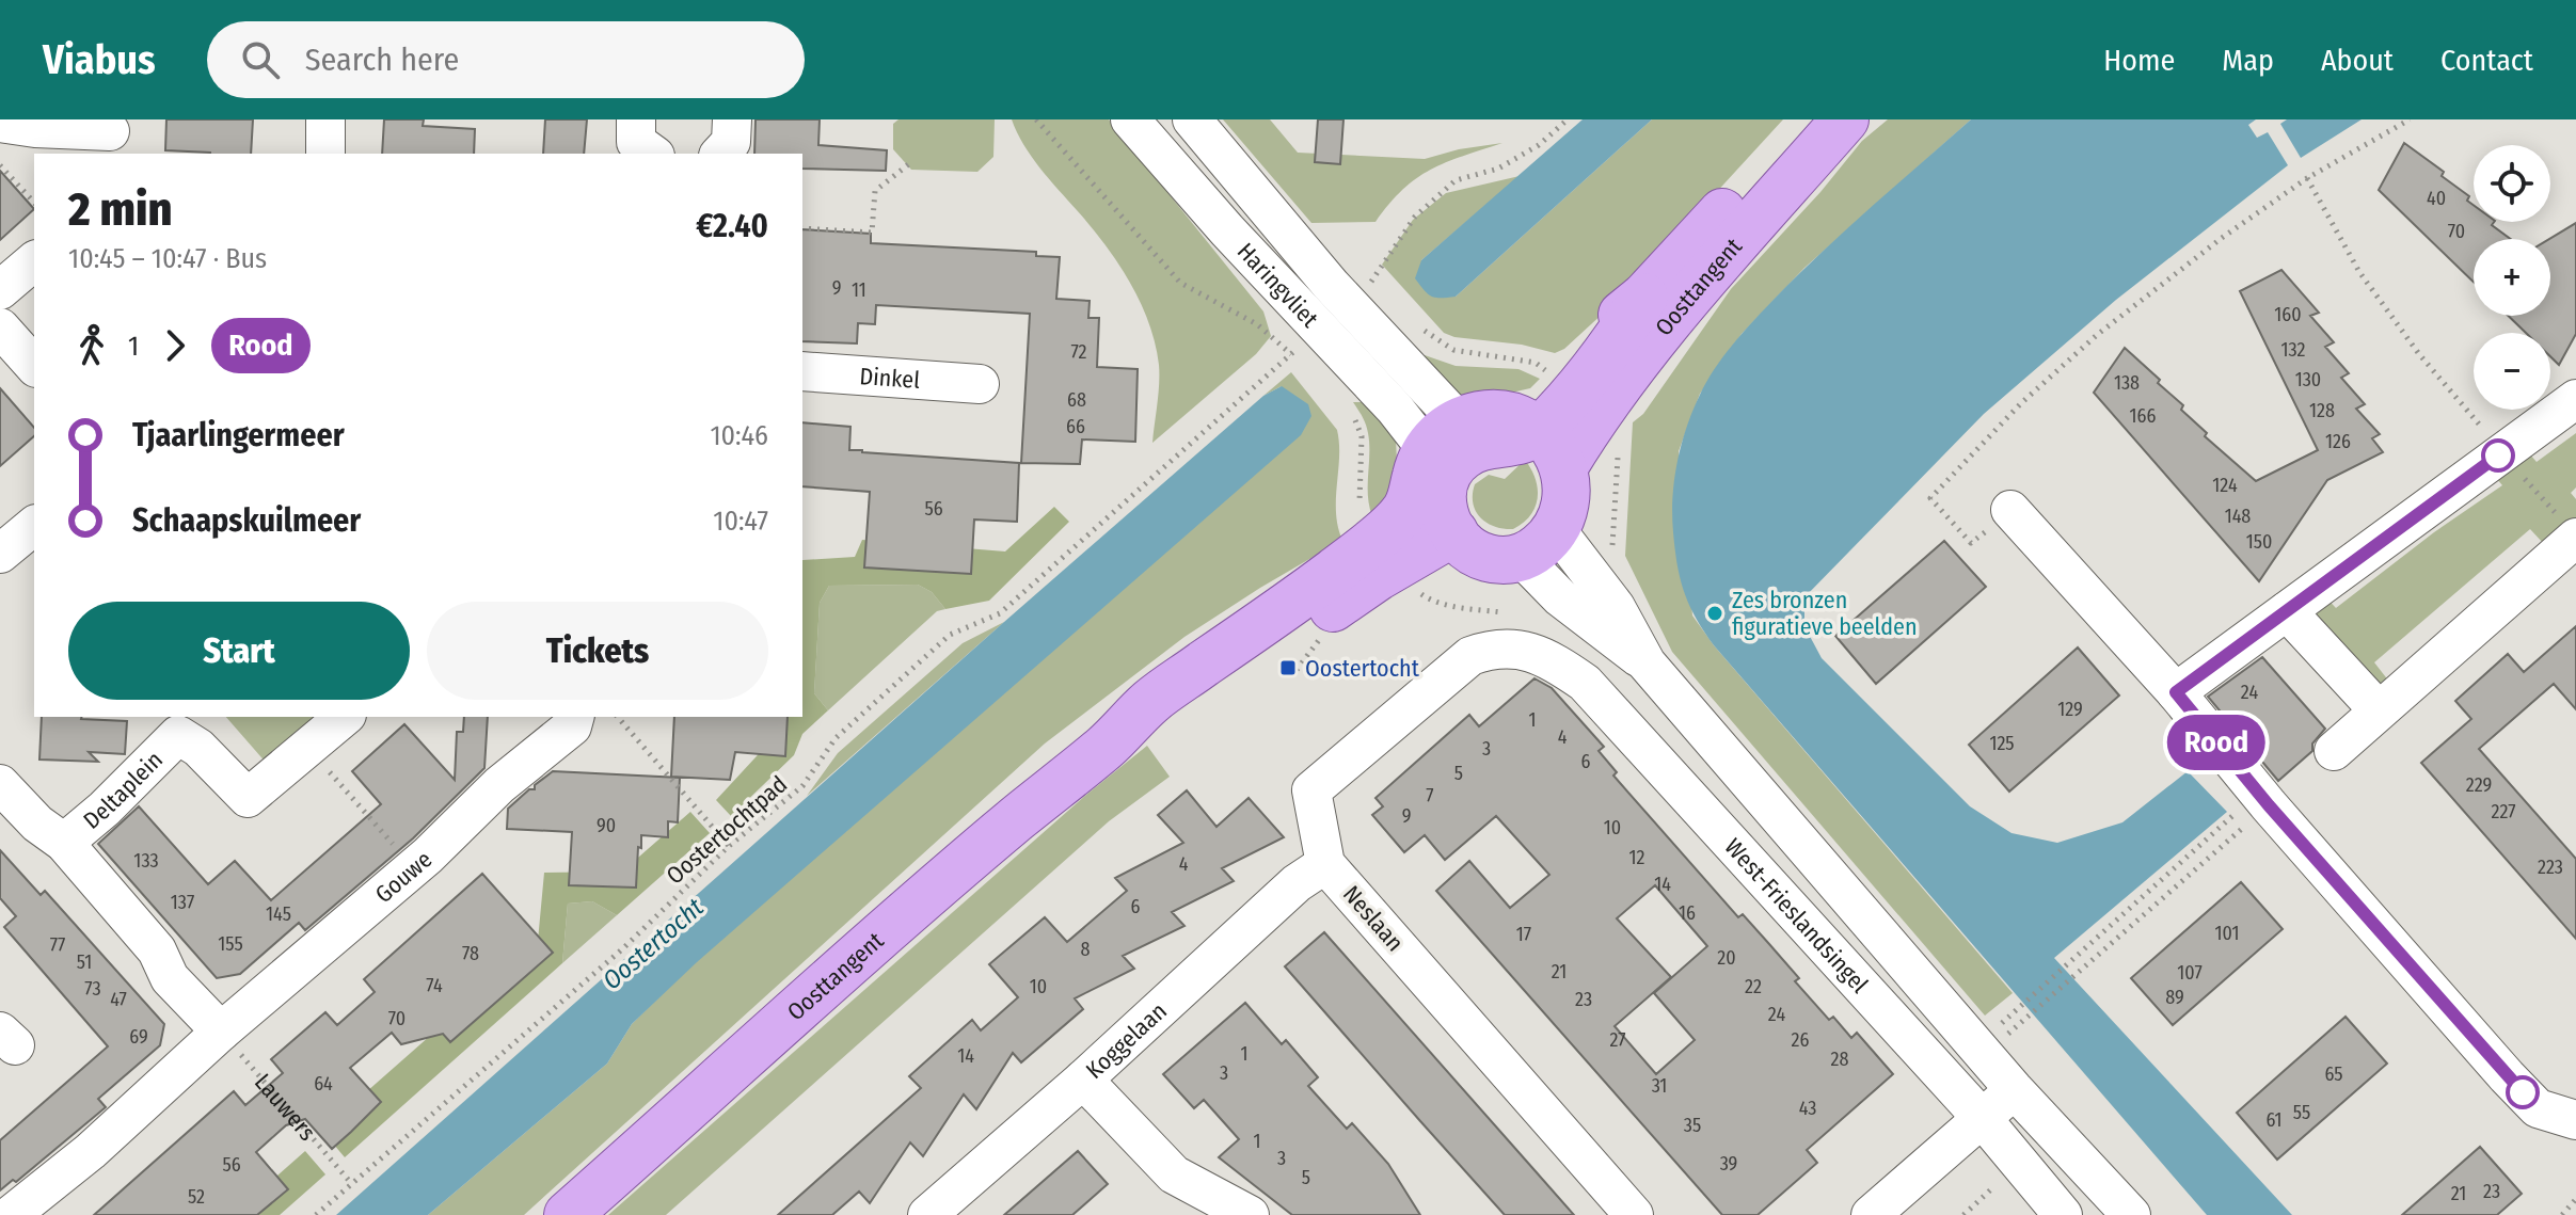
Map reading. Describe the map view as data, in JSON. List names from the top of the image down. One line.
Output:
{"streets":{"main road":["Oosttangent"],"street":["Haringvliet","Dinkel","Deltaplein","Gouwe","West-Frieslandsingel","Neslaan","Koggelaan"],"path":["Oostertochtpad","Lauwers"]},"crossings":[["Haringvliet","Oosttangent"],["Oostertochtpad","Lauwers"],["Gouwe","Lauwers"],["West-Frieslandsingel","Neslaan"],["Neslaan","Koggelaan"]],"water":["Oostertocht"],"places":{"other":["Zes bronzen figuratieve beelden"],"transit":["Oostertocht"]},"lines":["bus line Rood"],"house_numbers":["40","70","9","11","160","132","72","130","138","68","128","166","66","126","124","56","148","150","24","129","1","4","125","3","6","5","229","7","227","9","90","10","12","133","4","223","14","137","6","16","145","101","17","155","77","8","78","20","51","21","107","74","10","22","73","89","47","23","24","70","69","27","26","1","14","28","3","65","64","31","43","55","61","35","1","3","39","56","5","23","21","52"],"page":{"header":"Viabus","search":"Search here","nav":["Home","Map","About","Contact"],"on_map":"Rood","map_buttons":["+","−"],"heading":["2 min","10:45 – 10:47 · Bus","€2.40"],"legs":["1","Rood"],"list":[{"name":"Tjaarlingermeer","value":"10:46"},{"name":"Schaapskuilmeer","value":"10:47"}],"buttons":["Start","Tickets"]}}
